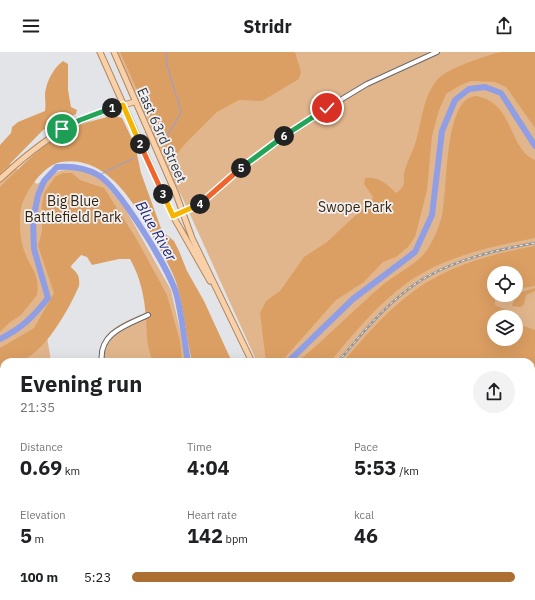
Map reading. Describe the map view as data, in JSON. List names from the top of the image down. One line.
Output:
{"streets":{"main road":["East 63rd Street"]},"water":["Blue River"],"parks":["Big Blue Battlefield Park","Swope Park"],"page":{"header":"Stridr","pins":["1","6","2","5","3","4"],"heading":["Evening run","21:35"],"stats":[["Distance","0.69 km"],["Time","4:04"],["Pace","5:53 /km"],["Elevation","5 m"],["Heart rate","142 bpm"],["kcal","46"]],"list":[{"name":"100 m","note":"5:23"}]}}
